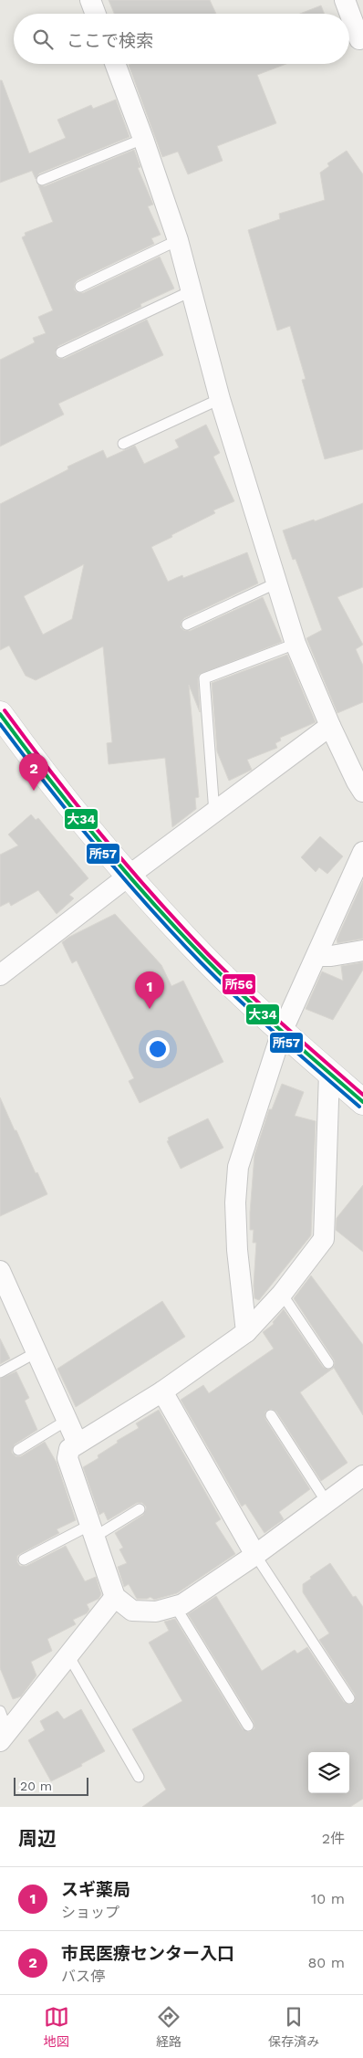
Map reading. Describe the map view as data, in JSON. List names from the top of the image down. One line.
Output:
{"lines":["transit line 所56","transit line 大34","transit line 所57"],"scale_bar":"20 m","page":{"search":"ここで検索","pins":["2","1"],"scale":"20 m","heading":["周辺","2件"],"list":[{"mark":"1","name":"スギ薬局","note":"ショップ","value":"10 m"},{"mark":"2","name":"市民医療センター入口","note":"バス停","value":"80 m"}],"nav":["地図","経路","保存済み"]}}
